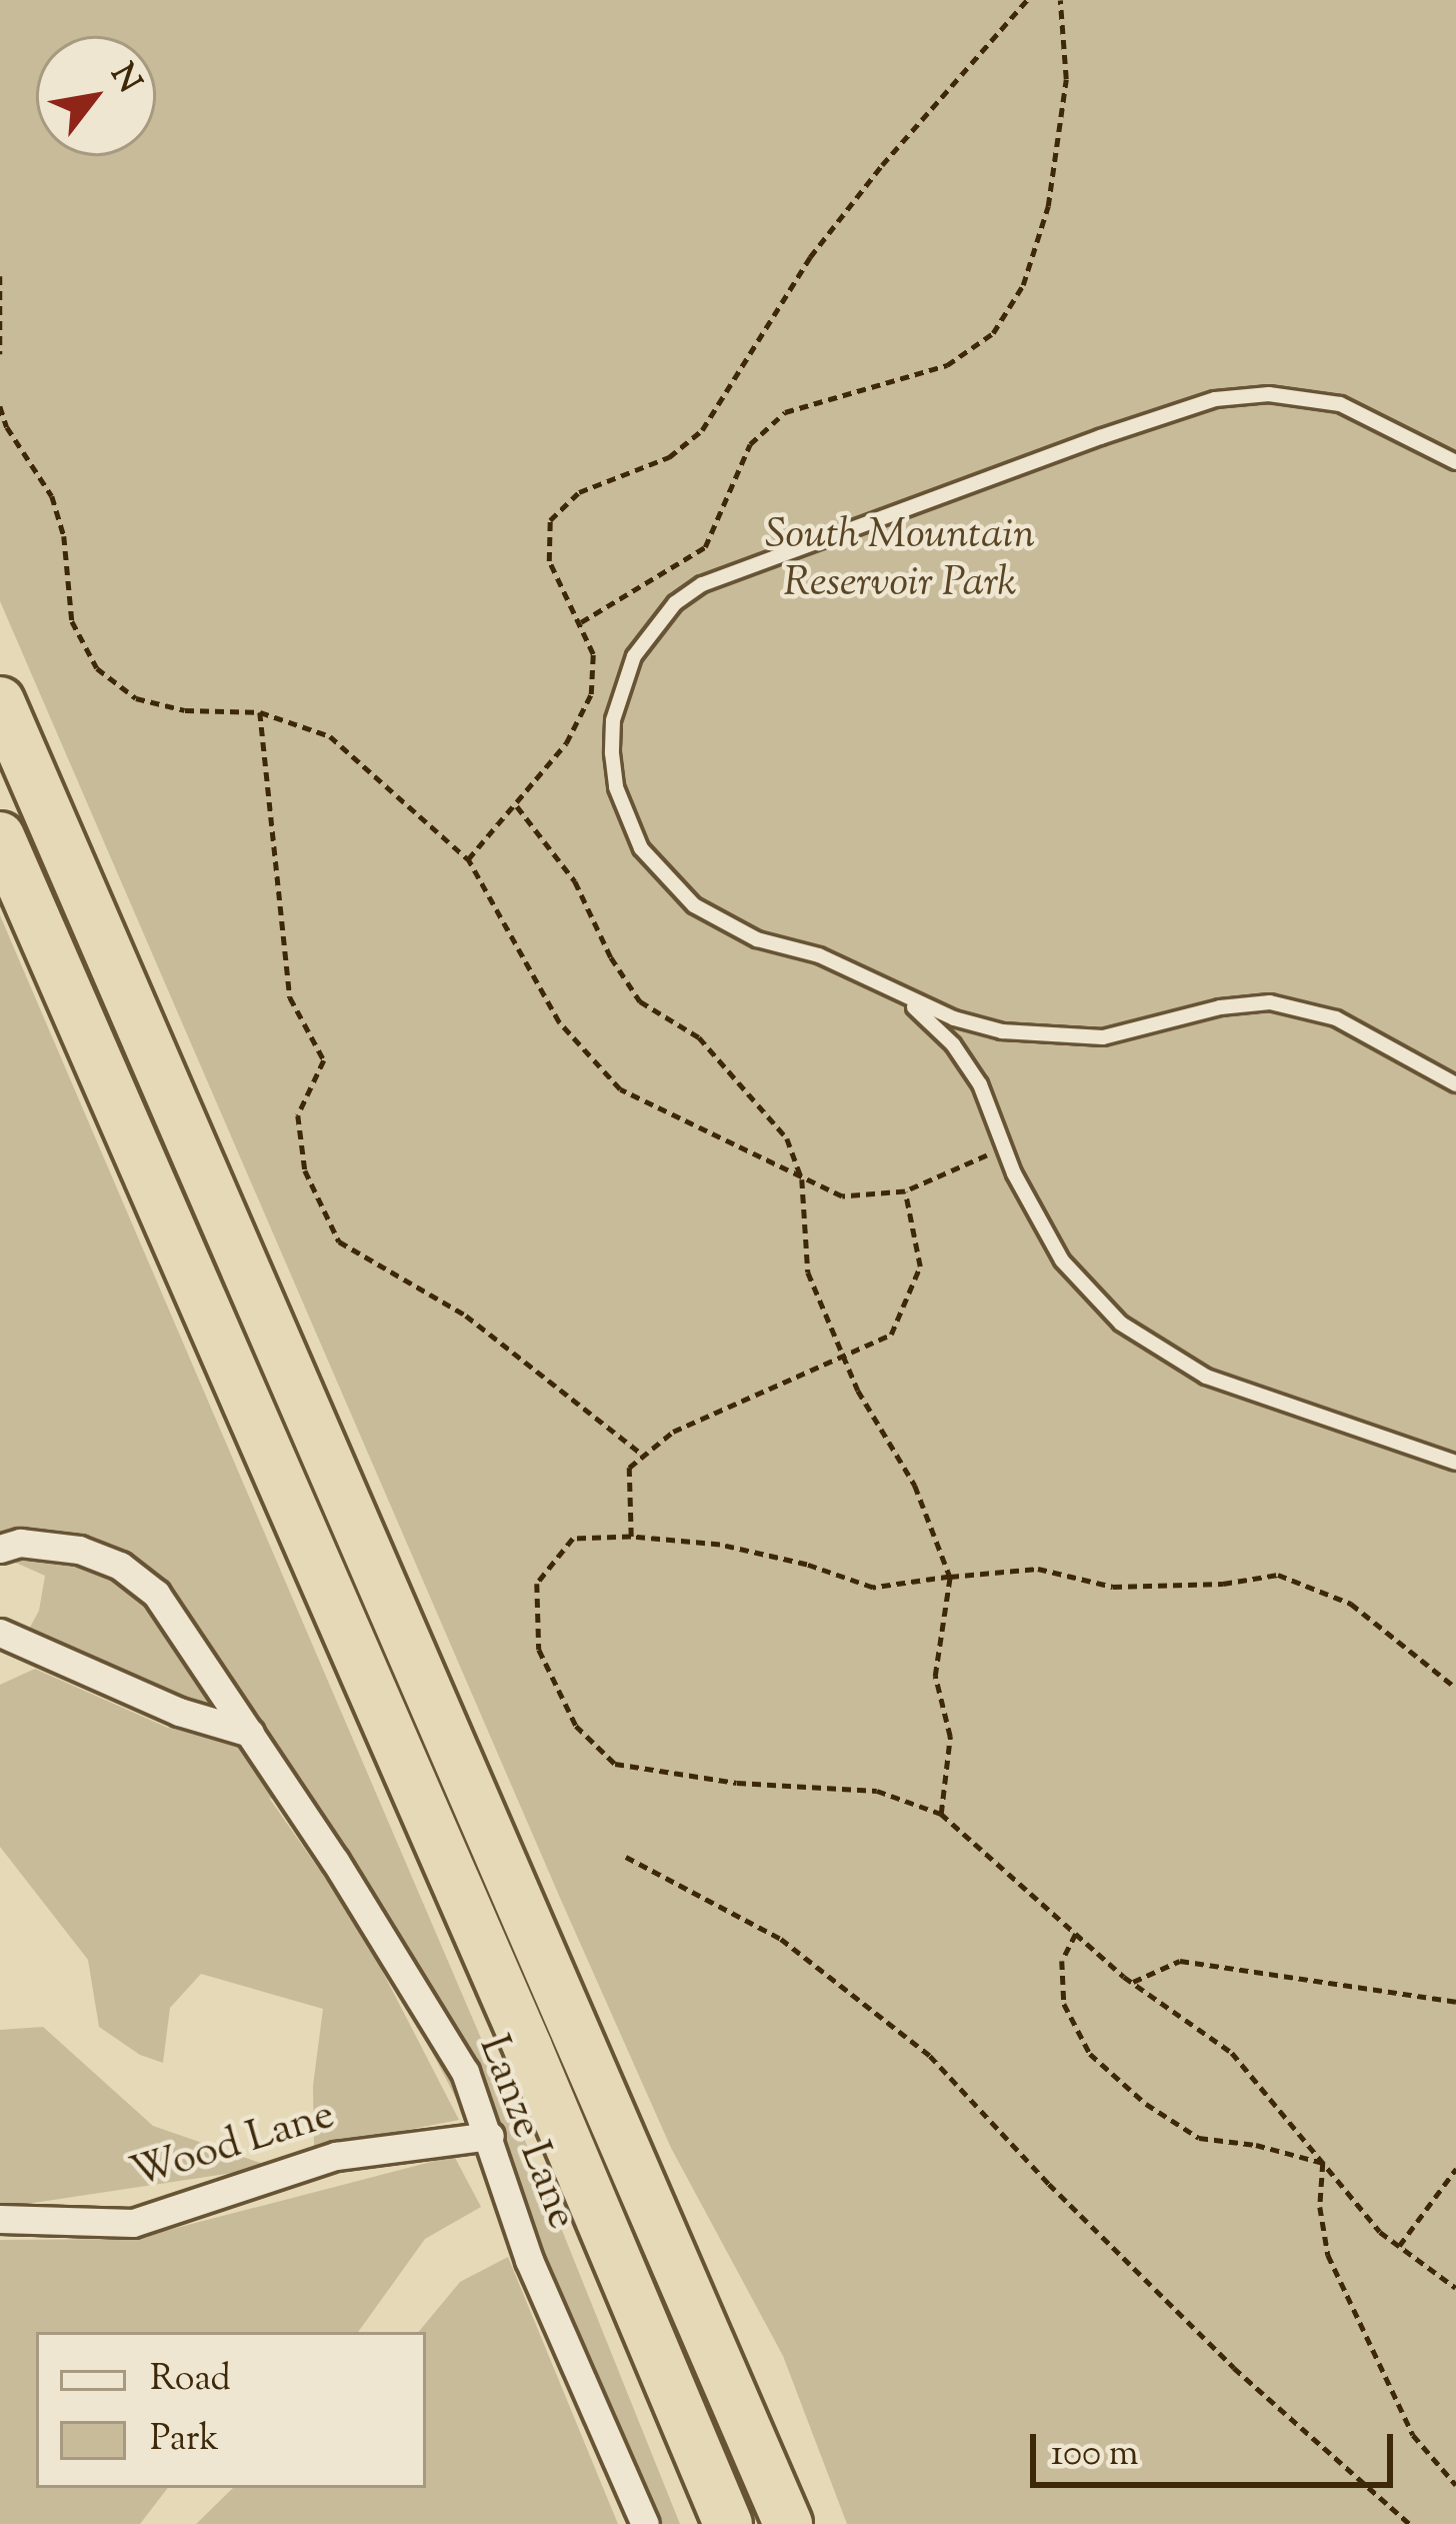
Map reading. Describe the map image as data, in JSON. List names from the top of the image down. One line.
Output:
{"streets":{"street":["Lanze Lane","Wood Lane"]},"crossings":[["Lanze Lane","Wood Lane"]],"parks":["South Mountain Reservoir Park"],"legend":["Road","Park"],"scale_bar":"100 m","north":"top right"}
